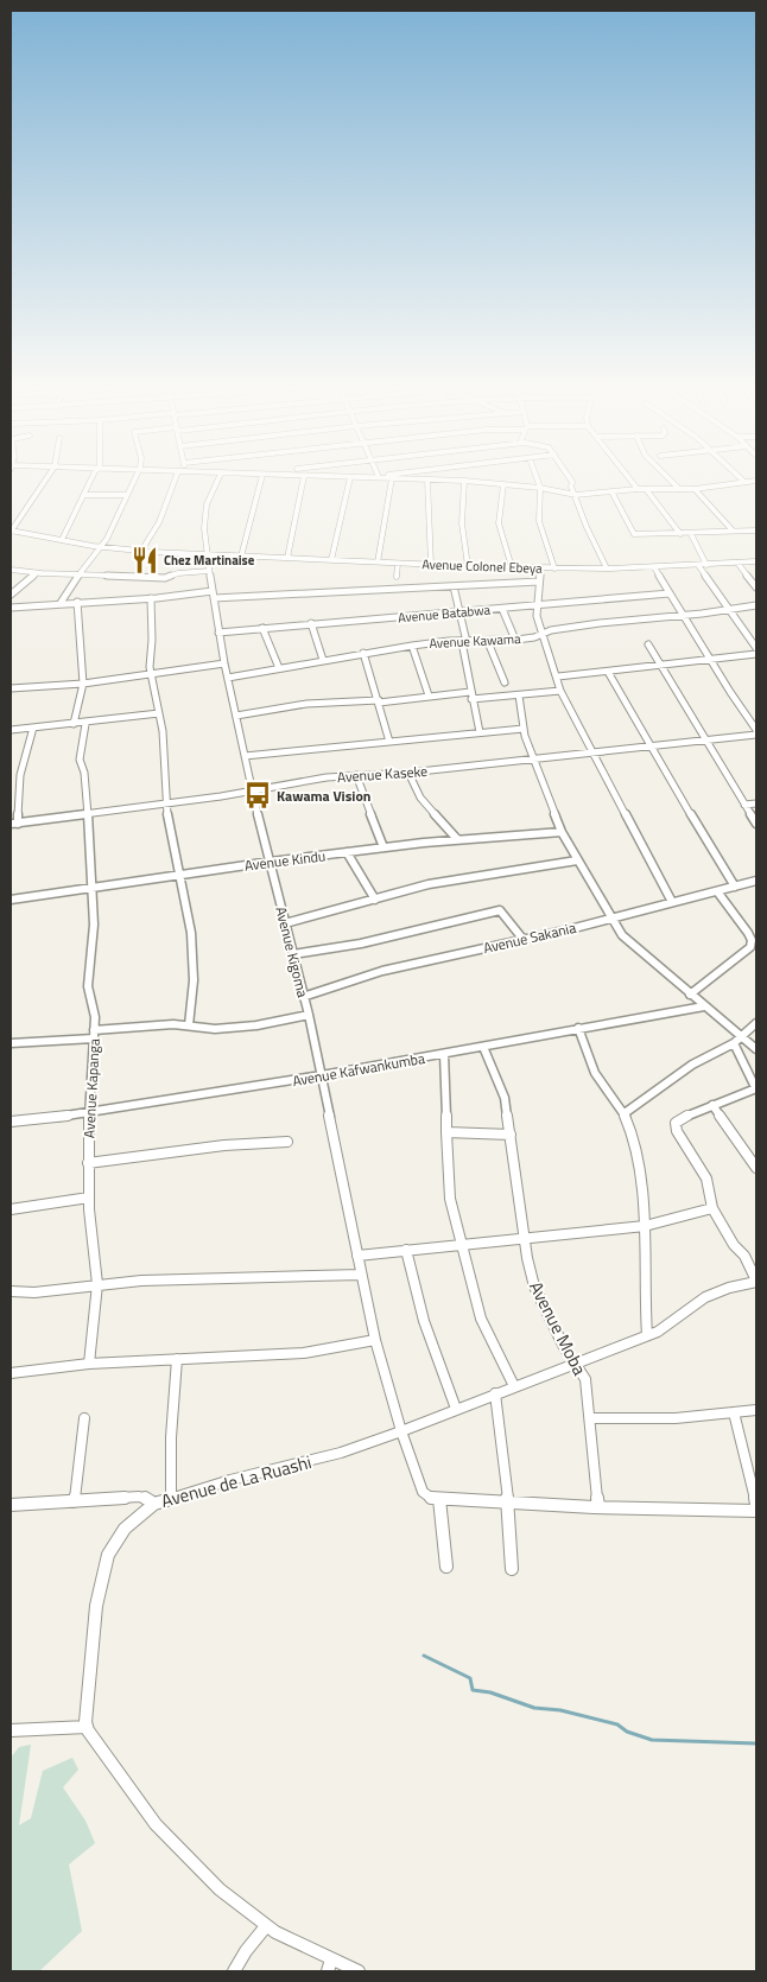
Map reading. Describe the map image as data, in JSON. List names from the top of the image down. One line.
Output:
{"streets":{"street":["Avenue Colonel Ebeya","Avenue Batabwa","Avenue Kawama","Avenue Kaseke","Avenue Kindu","Avenue Sakania","Avenue Kigoma","Avenue Kafwankumba","Avenue Kapanga","Avenue Moba","Avenue de La Ruashi"]},"crossings":[["Avenue Colonel Ebeya","Avenue Kigoma"],["Avenue Batabwa","Avenue Kigoma"],["Avenue Kawama","Avenue Kigoma"],["Avenue Kaseke","Avenue Kigoma"],["Avenue Kaseke","Avenue Kapanga"],["Avenue Kindu","Avenue Kigoma"],["Avenue Kindu","Avenue Kapanga"],["Avenue Sakania","Avenue Kigoma"],["Avenue Kigoma","Avenue Kafwankumba"],["Avenue Kigoma","Avenue de La Ruashi"],["Avenue Kafwankumba","Avenue Kapanga"],["Avenue Kafwankumba","Avenue Moba"],["Avenue Moba","Avenue de La Ruashi"]],"places":{"restaurant":["Chez Martinaise"],"bus stop":["Kawama Vision"]}}
